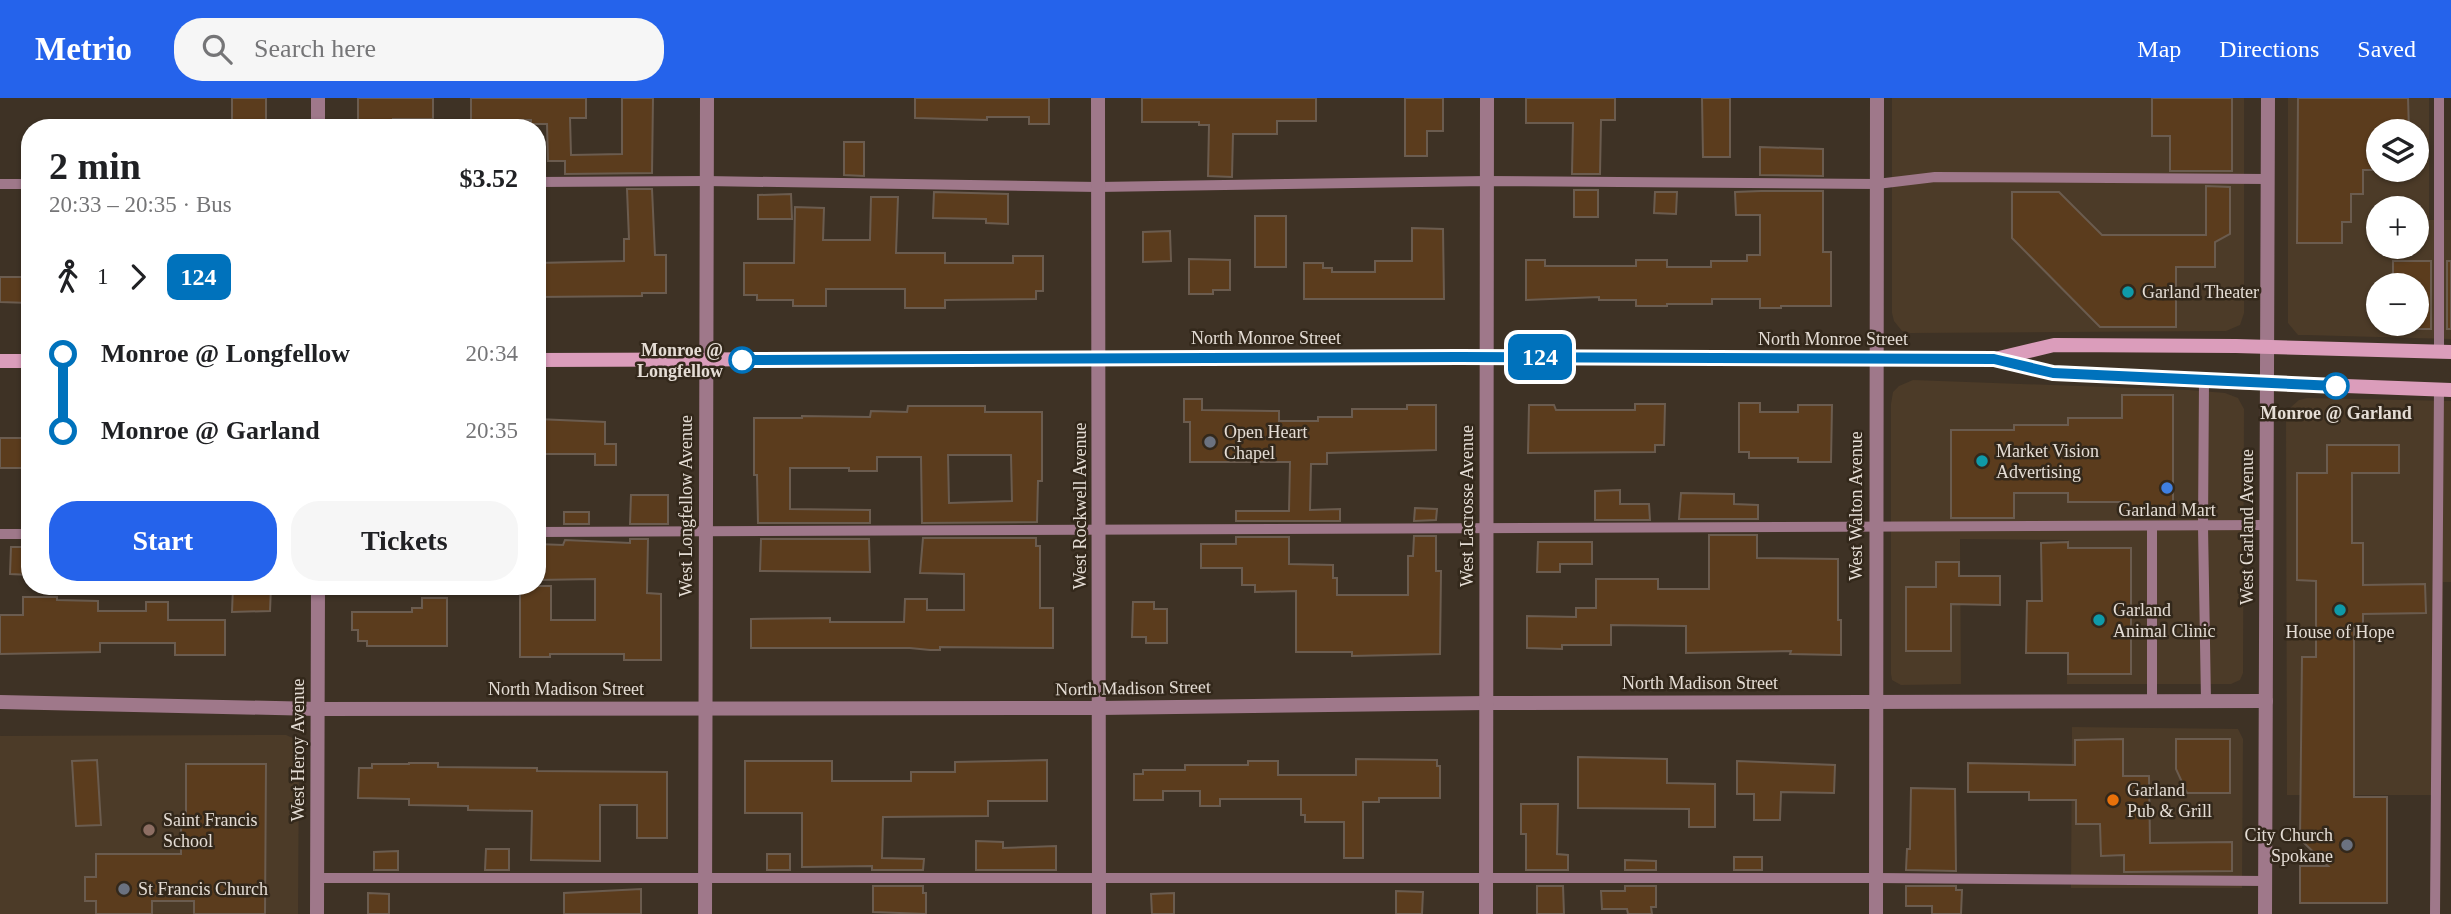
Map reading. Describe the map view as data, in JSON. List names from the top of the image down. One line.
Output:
{"streets":{"main road":["North Monroe Street"],"street":["West Longfellow Avenue","West Rockwell Avenue","West Lacrosse Avenue","West Walton Avenue","West Garland Avenue","North Madison Street","West Heroy Avenue"]},"crossings":[["North Monroe Street","West Longfellow Avenue"],["North Monroe Street","West Rockwell Avenue"],["North Monroe Street","West Lacrosse Avenue"],["North Monroe Street","West Walton Avenue"],["North Monroe Street","West Garland Avenue"],["West Longfellow Avenue","North Madison Street"],["West Rockwell Avenue","North Madison Street"],["West Lacrosse Avenue","North Madison Street"],["West Walton Avenue","North Madison Street"],["West Garland Avenue","North Madison Street"],["North Madison Street","West Heroy Avenue"]],"places":["Garland Theater","Monroe @ Longfellow","Monroe @ Garland","Open Heart Chapel","Market Vision Advertising","Garland Mart","House of Hope","Garland Animal Clinic","Garland Pub & Grill","Saint Francis School","City Church Spokane","St Francis Church"],"lines":["bus line 124"],"page":{"header":"Metrio","search":"Search here","nav":["Map","Directions","Saved"],"on_map":"124","map_buttons":["+","−"],"heading":["2 min","20:33 – 20:35 · Bus","$3.52"],"legs":["1","124"],"list":[{"name":"Monroe @ Longfellow","value":"20:34"},{"name":"Monroe @ Garland","value":"20:35"}],"buttons":["Start","Tickets"]}}
